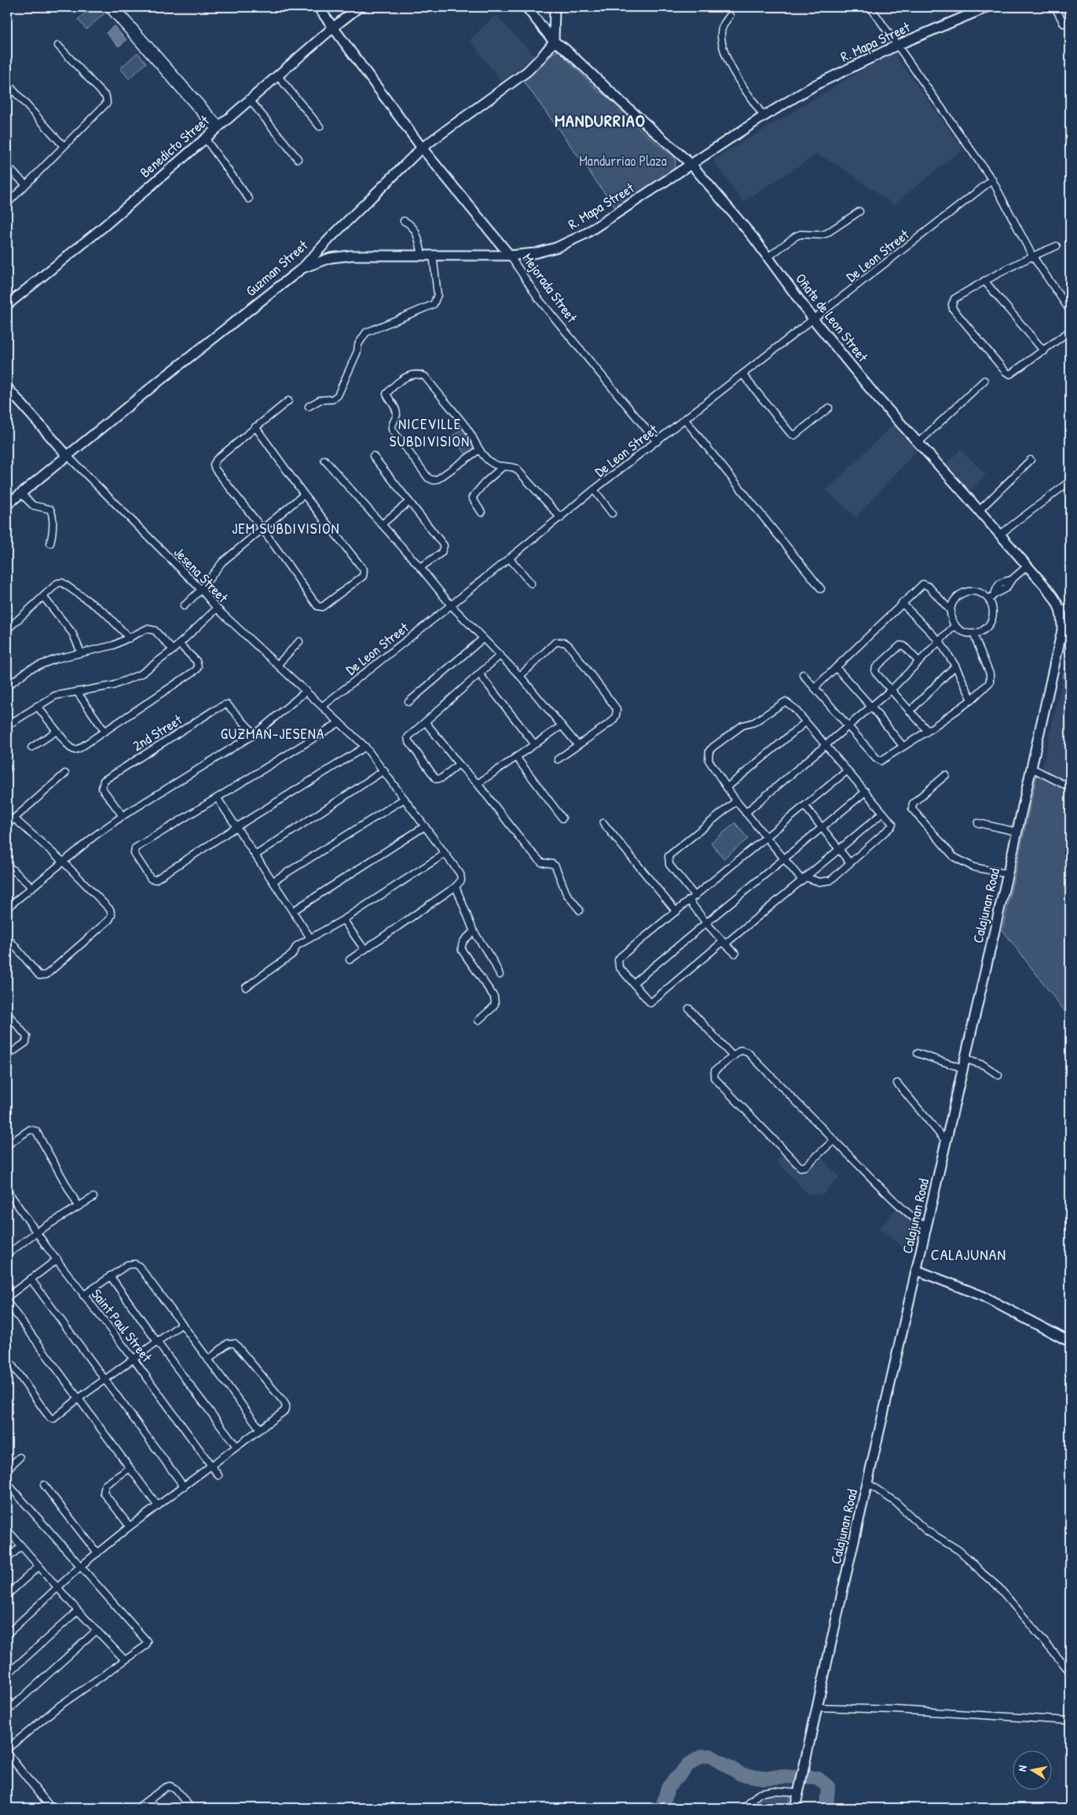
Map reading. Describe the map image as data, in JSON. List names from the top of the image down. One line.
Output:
{"streets":{"main road":["R. Mapa Street","Benedicto Street","Guzman Street","Mejorada Street","Oñate de Leon Street","Calajunan Road"],"street":["De Leon Street","Jesena Street","2nd Street","Saint Paul Street"]},"crossings":[["R. Mapa Street","Guzman Street"],["R. Mapa Street","Mejorada Street"],["R. Mapa Street","Oñate de Leon Street"],["Benedicto Street","Mejorada Street"],["De Leon Street","Mejorada Street"],["De Leon Street","Oñate de Leon Street"],["De Leon Street","Jesena Street"],["Guzman Street","Mejorada Street"],["Guzman Street","Oñate de Leon Street"],["Guzman Street","Jesena Street"],["Oñate de Leon Street","Calajunan Road"]],"districts":["MANDURRIAO","NICEVILLE SUBDIVISION","JEM SUBDIVISION","GUZMAN-JESENA","CALAJUNAN"],"parks":["Mandurriao Plaza"],"north":"left"}
